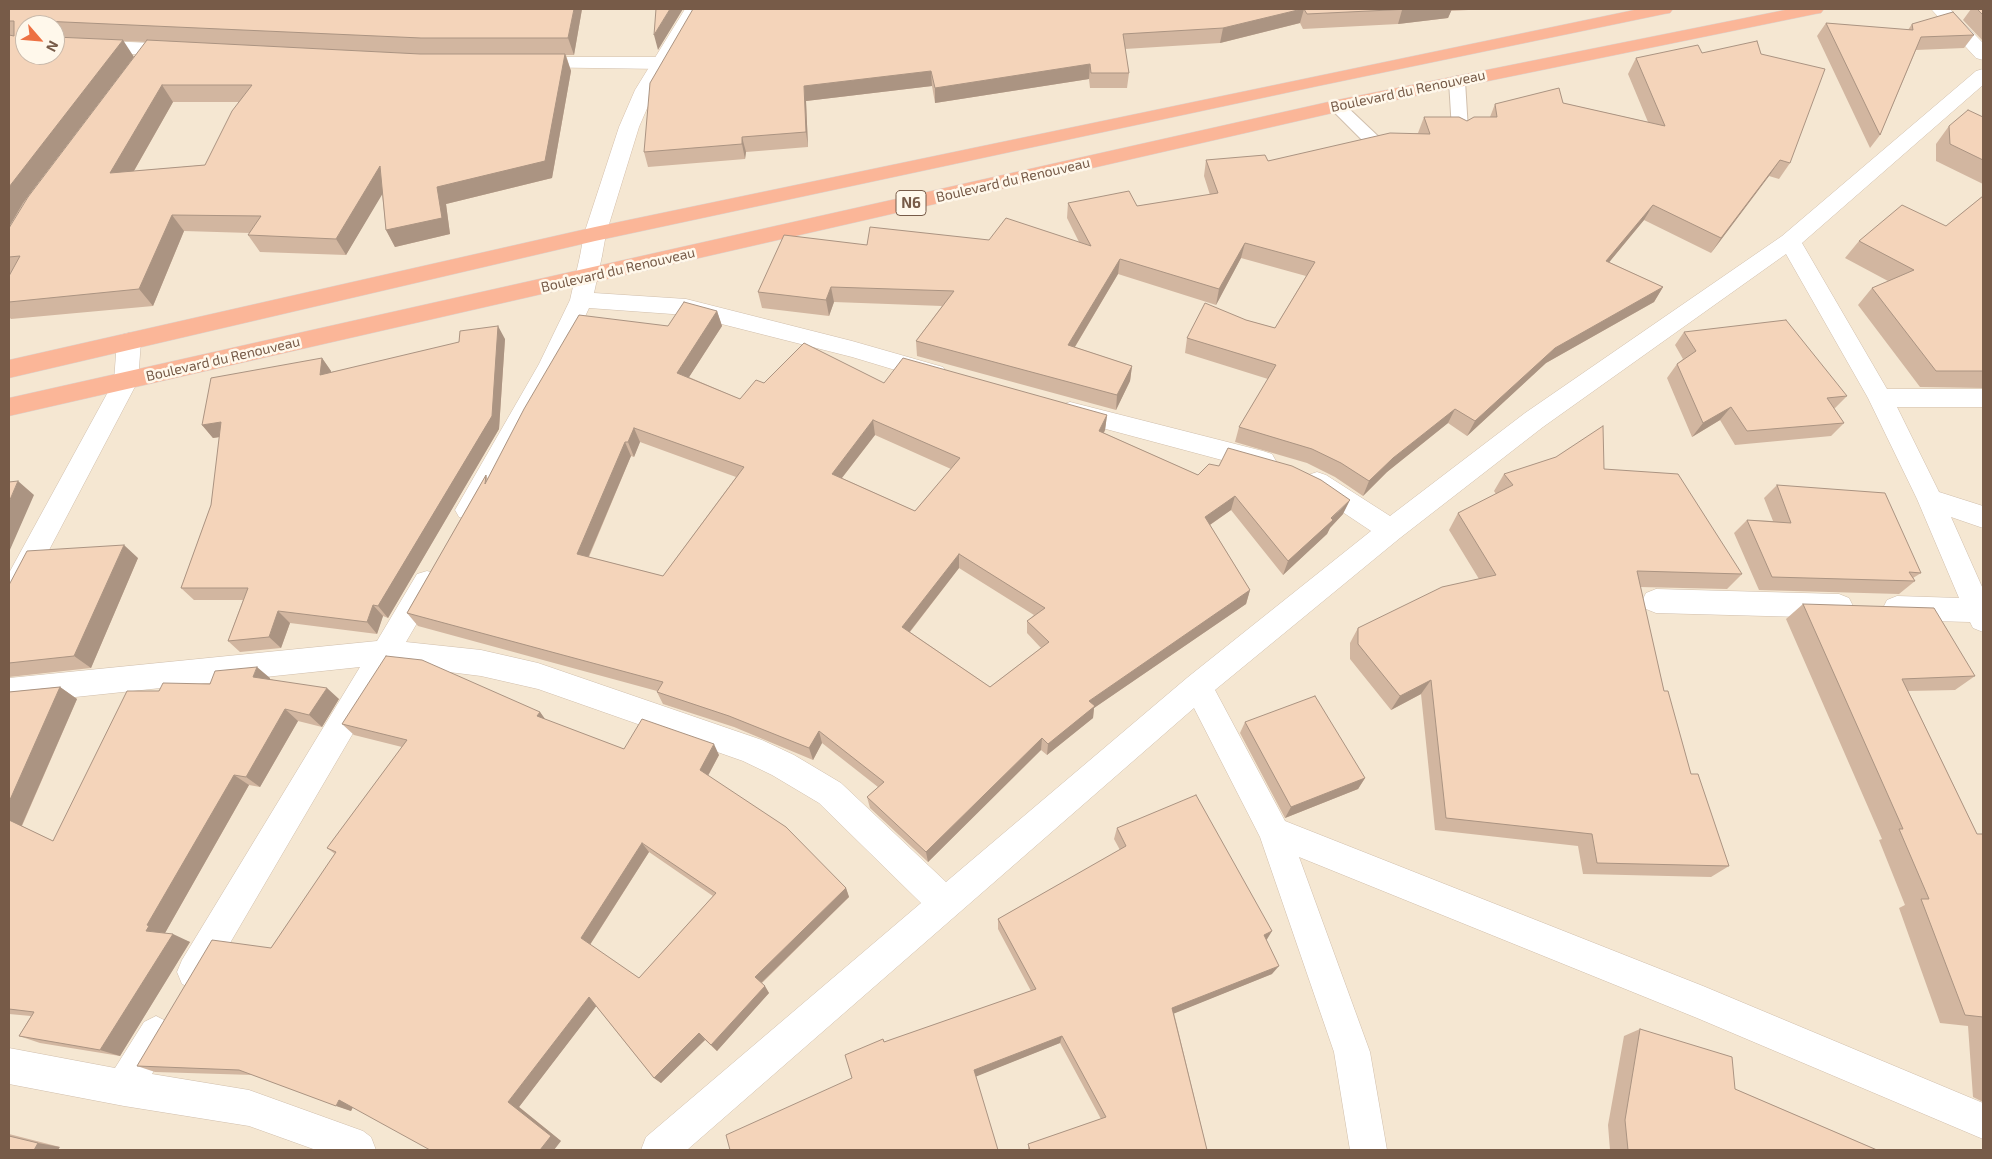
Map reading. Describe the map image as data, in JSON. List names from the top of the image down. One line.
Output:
{"streets":{"highway":["Boulevard du Renouveau","N6"]},"north":"bottom right"}
